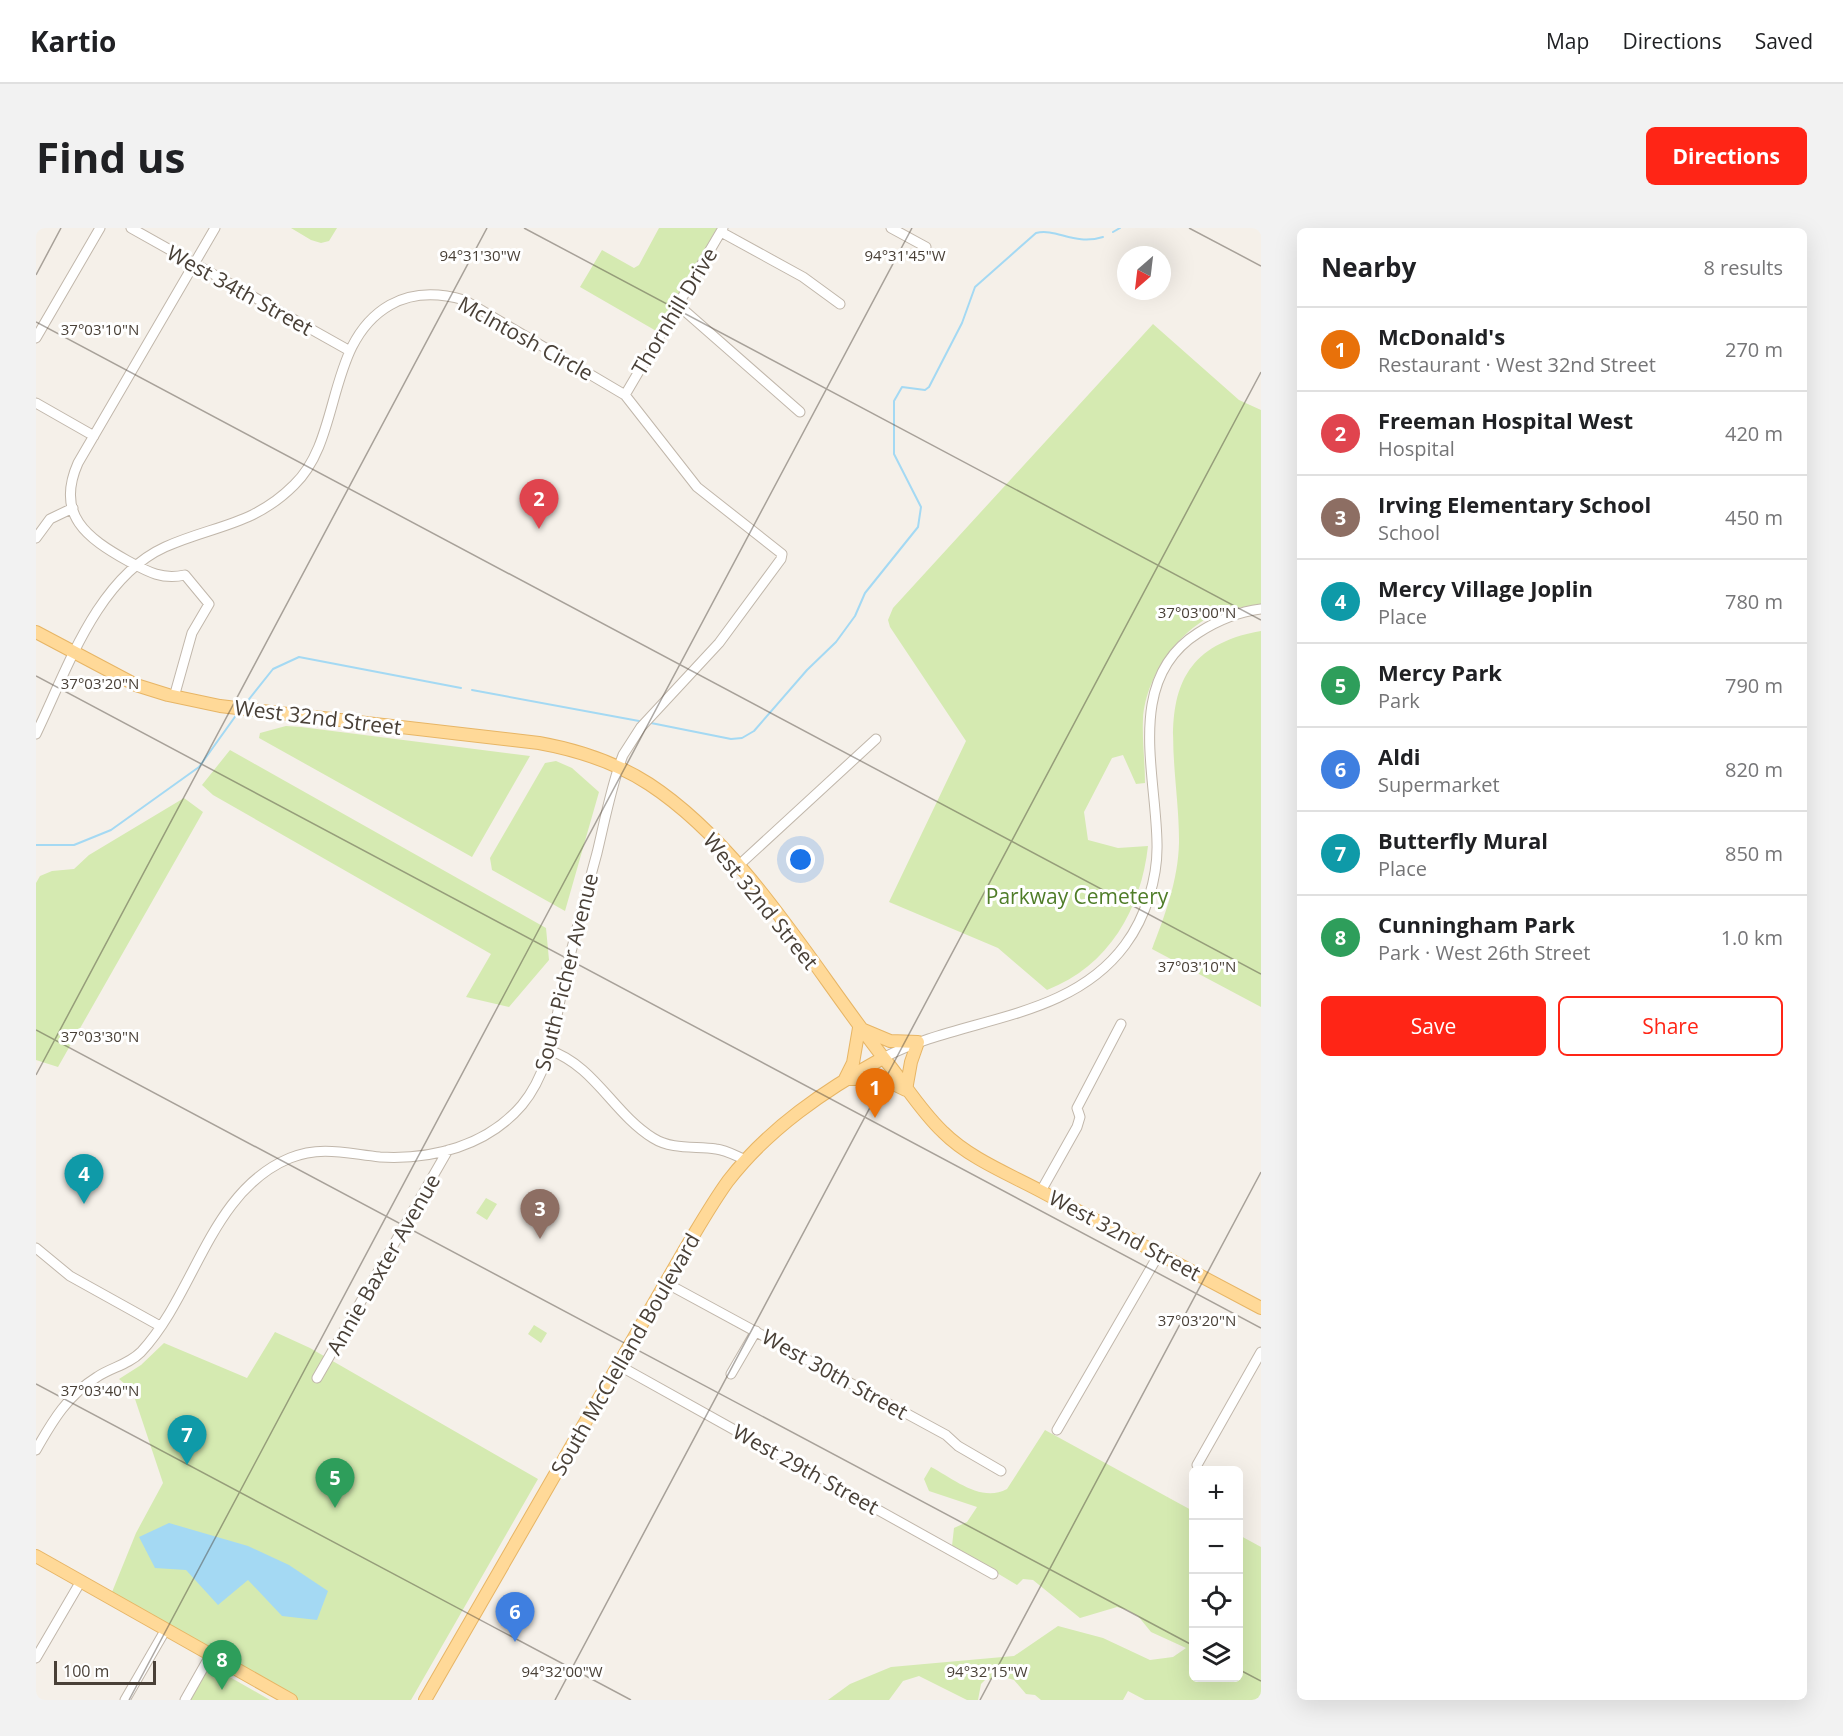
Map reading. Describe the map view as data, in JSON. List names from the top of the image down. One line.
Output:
{"streets":{"main road":["West 32nd Street","South McClelland Boulevard"],"street":["West 34th Street","Thornhill Drive","McIntosh Circle","South Picher Avenue","Annie Baxter Avenue","West 30th Street","West 29th Street"]},"crossings":[["West 34th Street","McIntosh Circle"],["Thornhill Drive","McIntosh Circle"],["McIntosh Circle","West 32nd Street"],["McIntosh Circle","South Picher Avenue"],["West 32nd Street","South Picher Avenue"],["West 32nd Street","South McClelland Boulevard"],["South Picher Avenue","Annie Baxter Avenue"],["South McClelland Boulevard","West 30th Street"],["South McClelland Boulevard","West 29th Street"]],"parks":["Parkway Cemetery"],"scale_bar":"100 m","north":"bottom left","page":{"header":"Kartio","nav":["Map","Directions","Saved"],"buttons":["Directions",["Save","Share"]],"title":"Find us","heading":["Nearby","8 results"],"list":[{"mark":"1","name":"McDonald's","note":"Restaurant · West 32nd Street","value":"270 m"},{"mark":"2","name":"Freeman Hospital West","note":"Hospital","value":"420 m"},{"mark":"3","name":"Irving Elementary School","note":"School","value":"450 m"},{"mark":"4","name":"Mercy Village Joplin","note":"Place","value":"780 m"},{"mark":"5","name":"Mercy Park","note":"Park","value":"790 m"},{"mark":"6","name":"Aldi","note":"Supermarket","value":"820 m"},{"mark":"7","name":"Butterfly Mural","note":"Place","value":"850 m"},{"mark":"8","name":"Cunningham Park","note":"Park · West 26th Street","value":"1.0 km"}],"pins":["2","1","4","3","7","5","6","8"],"map_buttons":["+","−"],"scale":"100 m"},"coordinates":["94°31'30\"W","94°31'45\"W","37°03'10\"N","37°03'00\"N","37°03'20\"N","37°03'30\"N","37°03'40\"N","94°32'00\"W","94°32'15\"W"]}
